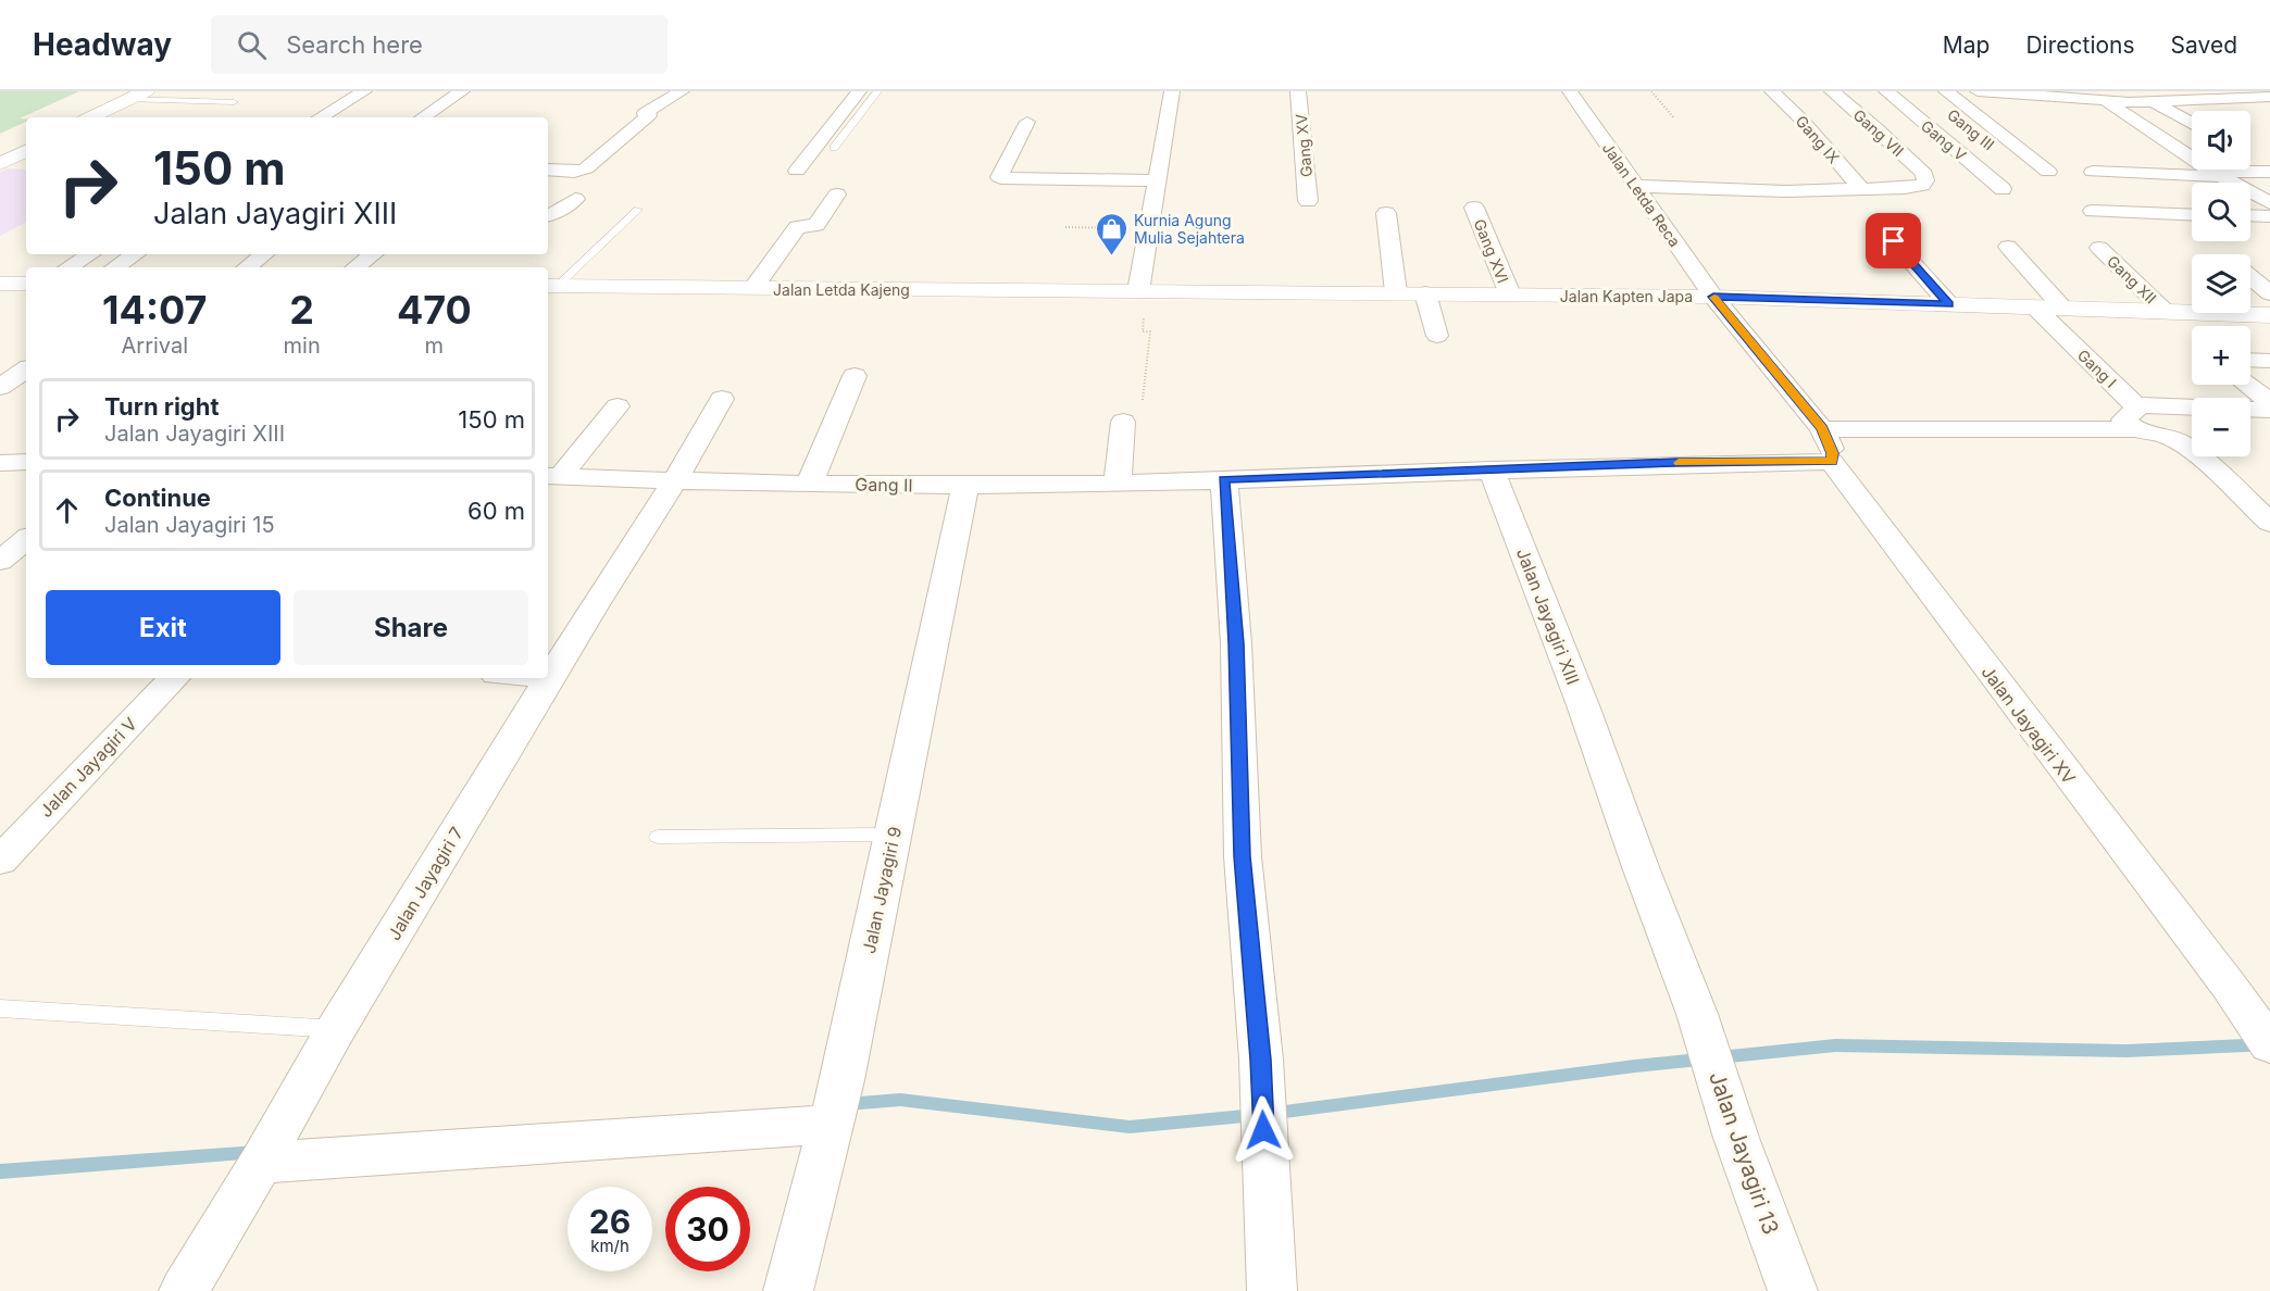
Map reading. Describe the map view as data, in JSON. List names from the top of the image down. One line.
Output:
{"streets":{"street":["Gang III","Gang VII","Gang IX","Gang V","Gang XV","Jalan Letda Reca","Gang XVI","Gang XII","Jalan Letda Kajeng","Jalan Kapten Japa","Gang I","Gang II","Jalan Jayagiri XIII","Jalan Jayagiri XV","Jalan Jayagiri V","Jalan Jayagiri 7","Jalan Jayagiri 9","Jalan Jayagiri 13"]},"crossings":[["Gang VII","Gang IX"],["Jalan Letda Reca","Jalan Kapten Japa"],["Gang XVI","Jalan Kapten Japa"],["Gang XII","Jalan Kapten Japa"],["Jalan Letda Kajeng","Jalan Kapten Japa"],["Jalan Kapten Japa","Gang I"],["Gang II","Jalan Jayagiri 7"],["Gang II","Jalan Jayagiri 9"],["Jalan Jayagiri XIII","Jalan Jayagiri 13"]],"places":{"shop":["Kurnia Agung Mulia Sejahtera"]},"page":{"header":"Headway","search":"Search here","nav":["Map","Directions","Saved"],"map_buttons":["+","−"],"turn":["150 m","Jalan Jayagiri XIII"],"eta":["14:07","Arrival","2","min","470","m"],"list":[{"name":"Turn right","note":"Jalan Jayagiri XIII","value":"150 m"},{"name":"Continue","note":"Jalan Jayagiri 15","value":"60 m"}],"buttons":["Exit","Share"],"speed":"26 km/h","limit":"30"}}
